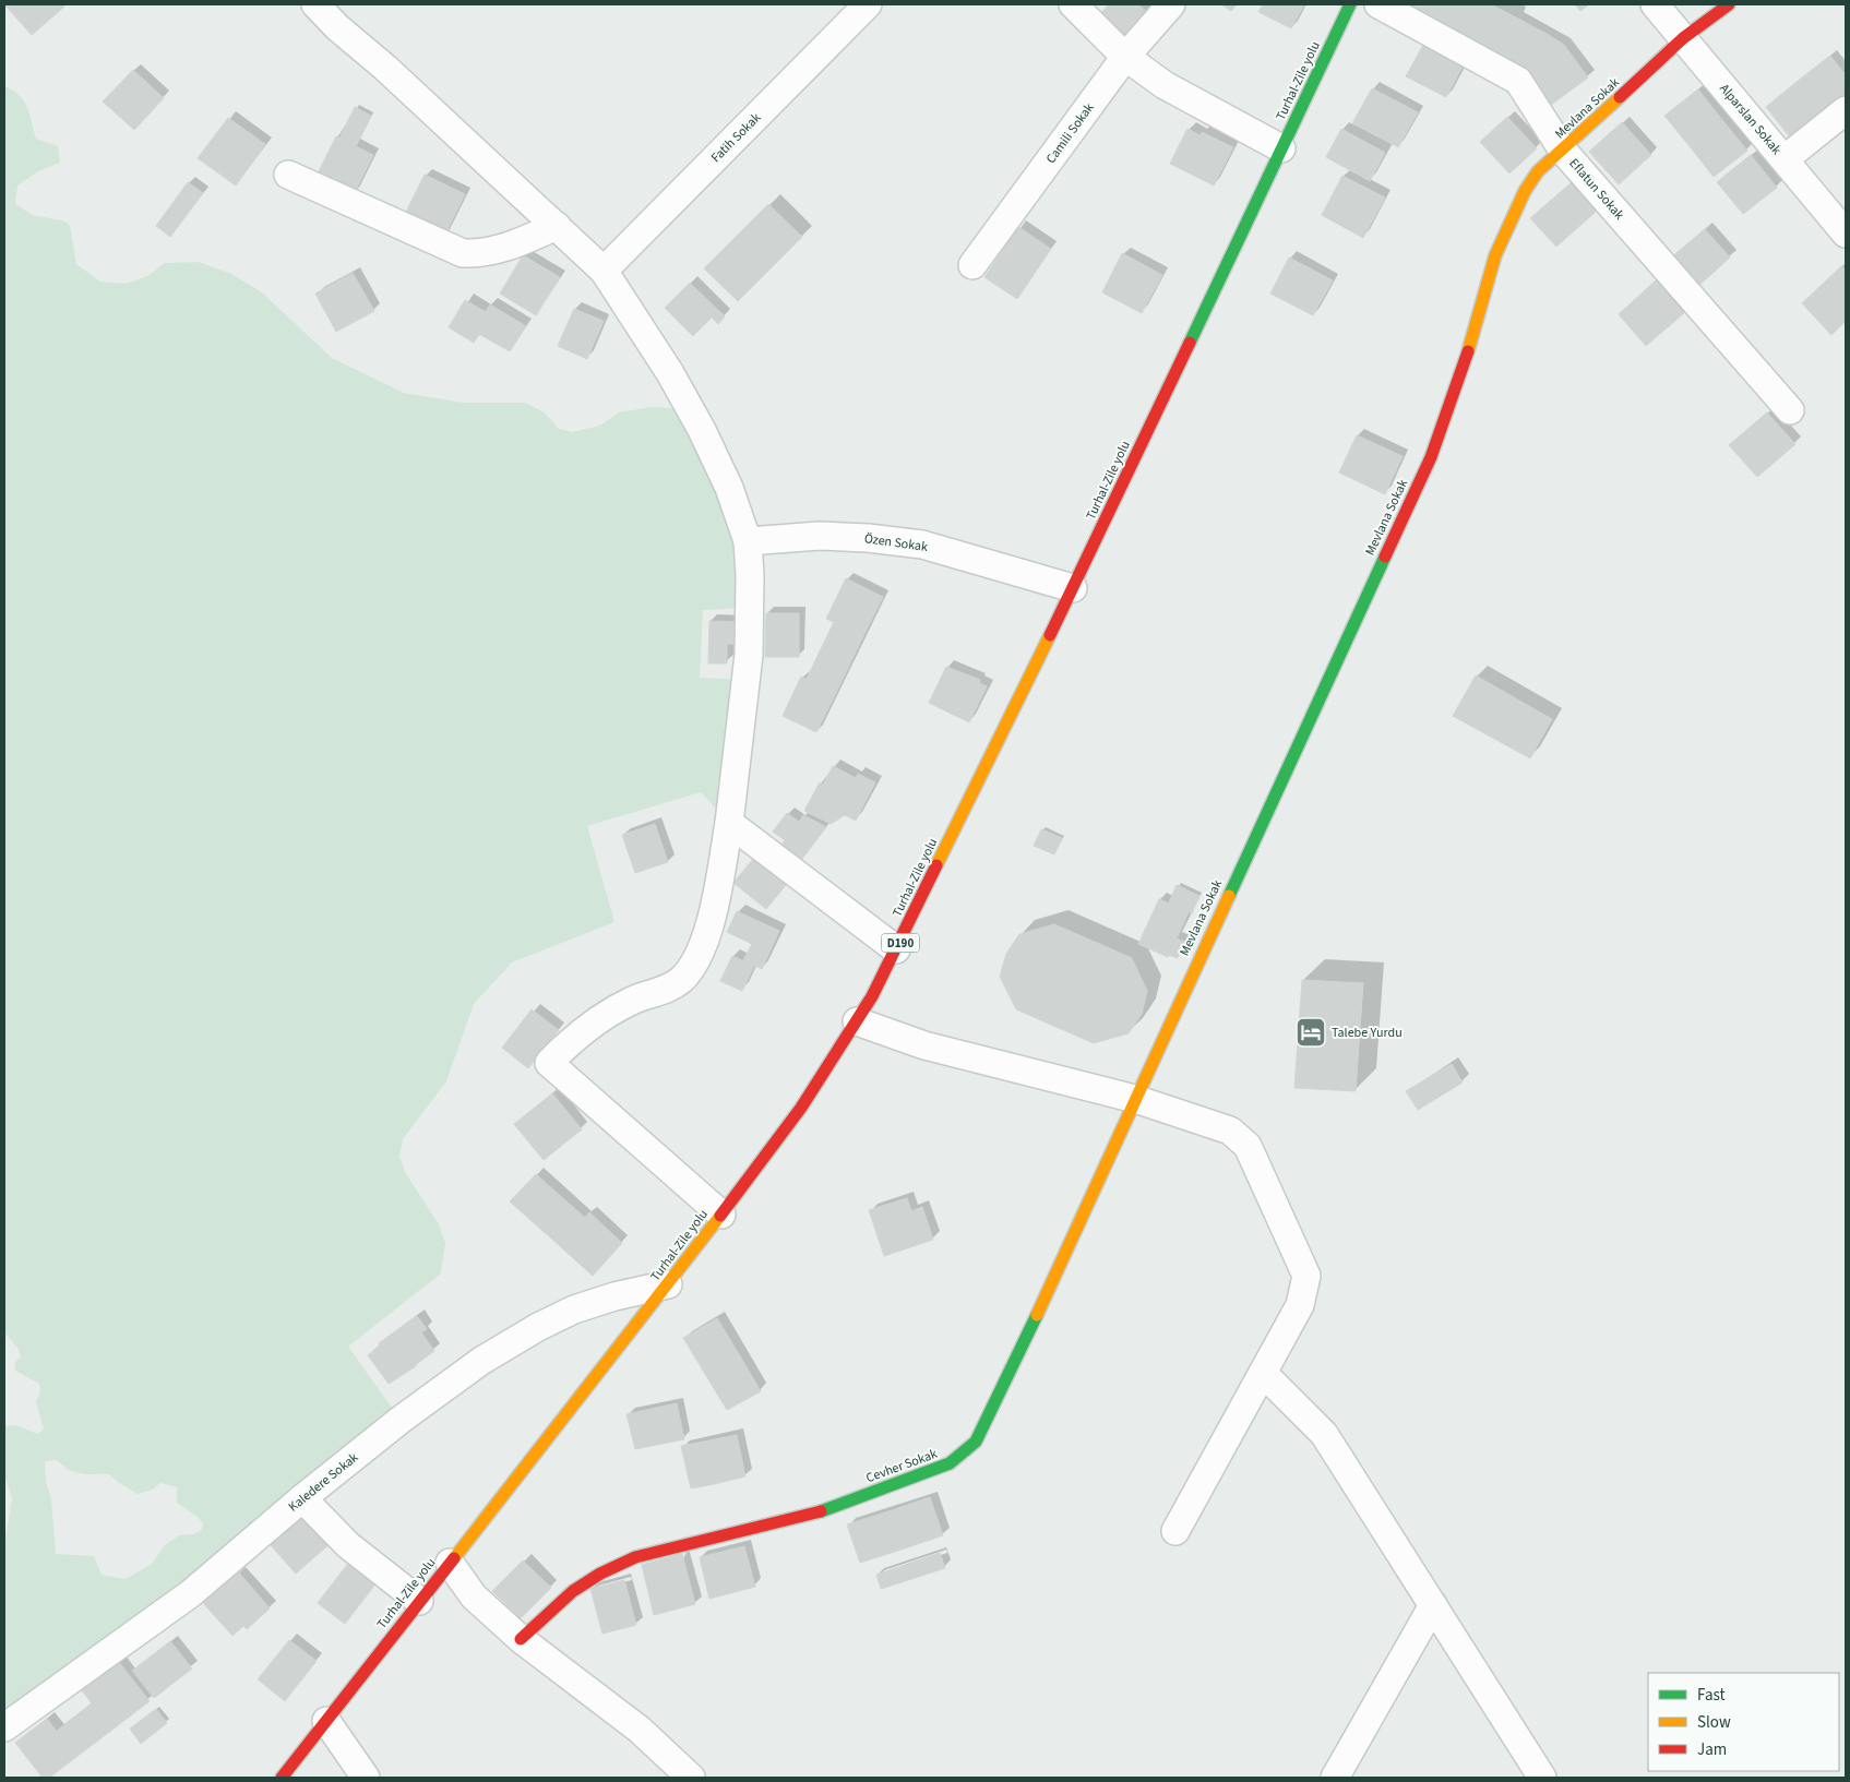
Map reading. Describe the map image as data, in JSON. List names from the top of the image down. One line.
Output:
{"streets":{"street":["Turhal-Zile yolu","Mevlana Sokak","Alparslan Sokak","Camili Sokak","Fatih Sokak","Eflatun Sokak","Özen Sokak","D190","Cevher Sokak","Kaledere Sokak"]},"crossings":[["Turhal-Zile yolu","Özen Sokak"],["Turhal-Zile yolu","Kaledere Sokak"],["Mevlana Sokak","Alparslan Sokak"],["Mevlana Sokak","Eflatun Sokak"],["Mevlana Sokak","Cevher Sokak"]],"places":{"hotel":["Talebe Yurdu"]},"legend":["Fast","Slow","Jam"]}
